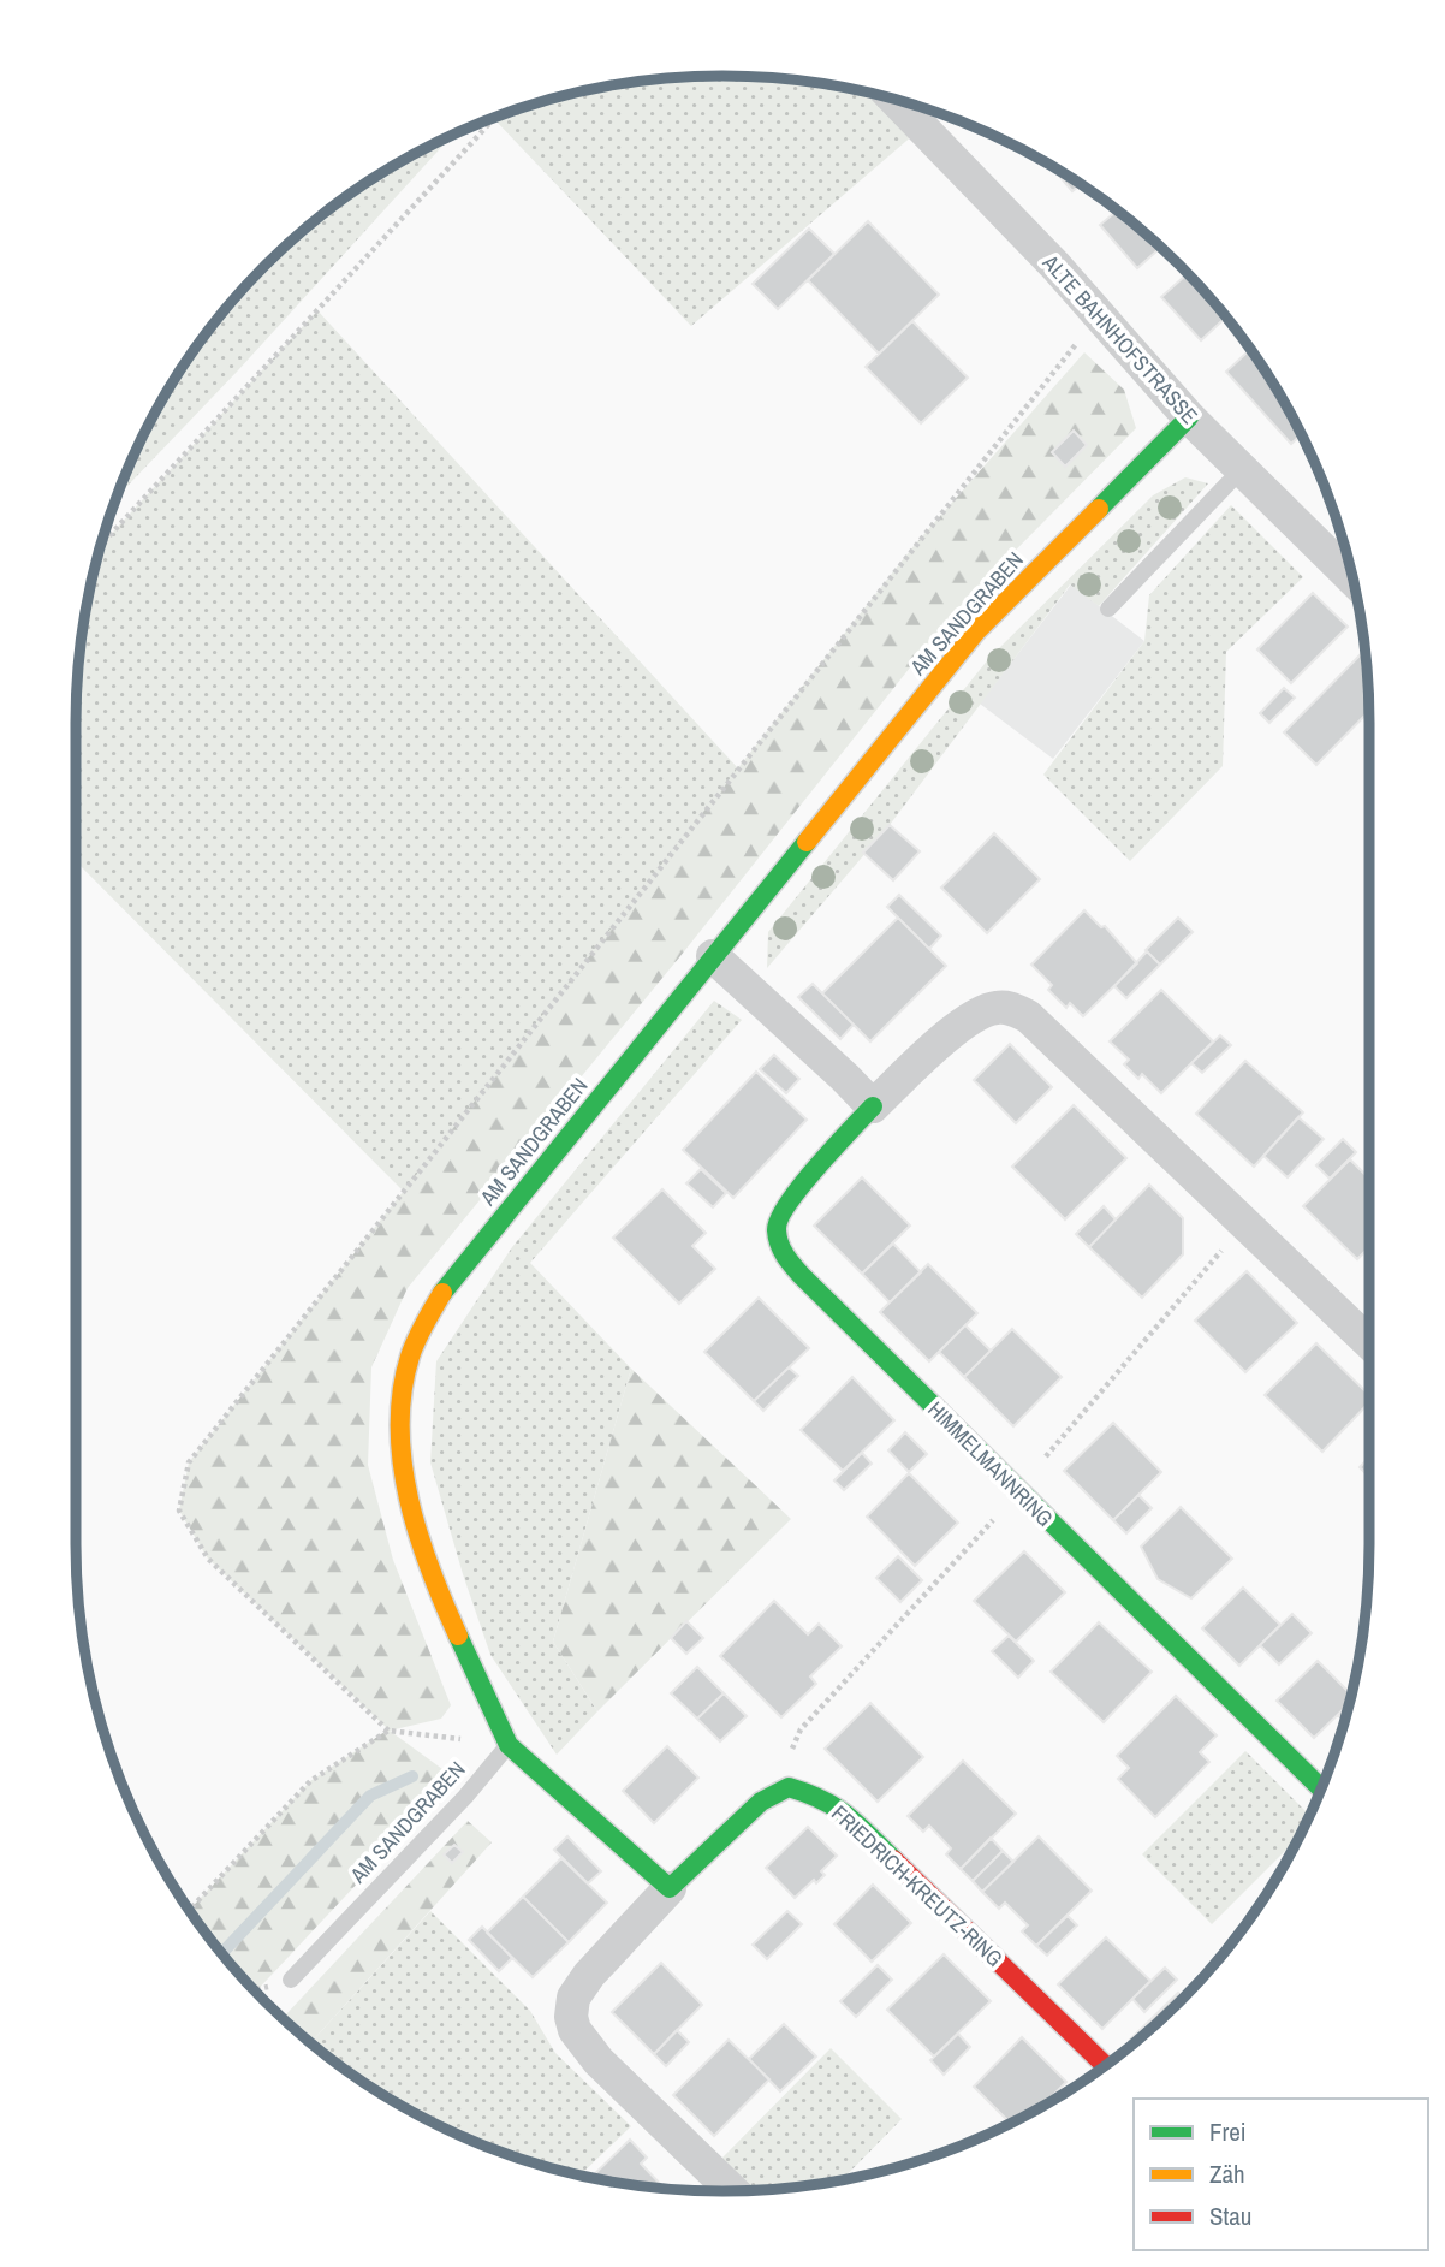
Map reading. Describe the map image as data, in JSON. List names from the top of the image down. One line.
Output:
{"streets":{"street":["ALTE BAHNHOFSTRASSE","AM SANDGRABEN","HIMMELMANNRING","FRIEDRICH-KREUTZ-RING"]},"crossings":[["ALTE BAHNHOFSTRASSE","AM SANDGRABEN"]],"legend":["Frei","Zäh","Stau"]}
